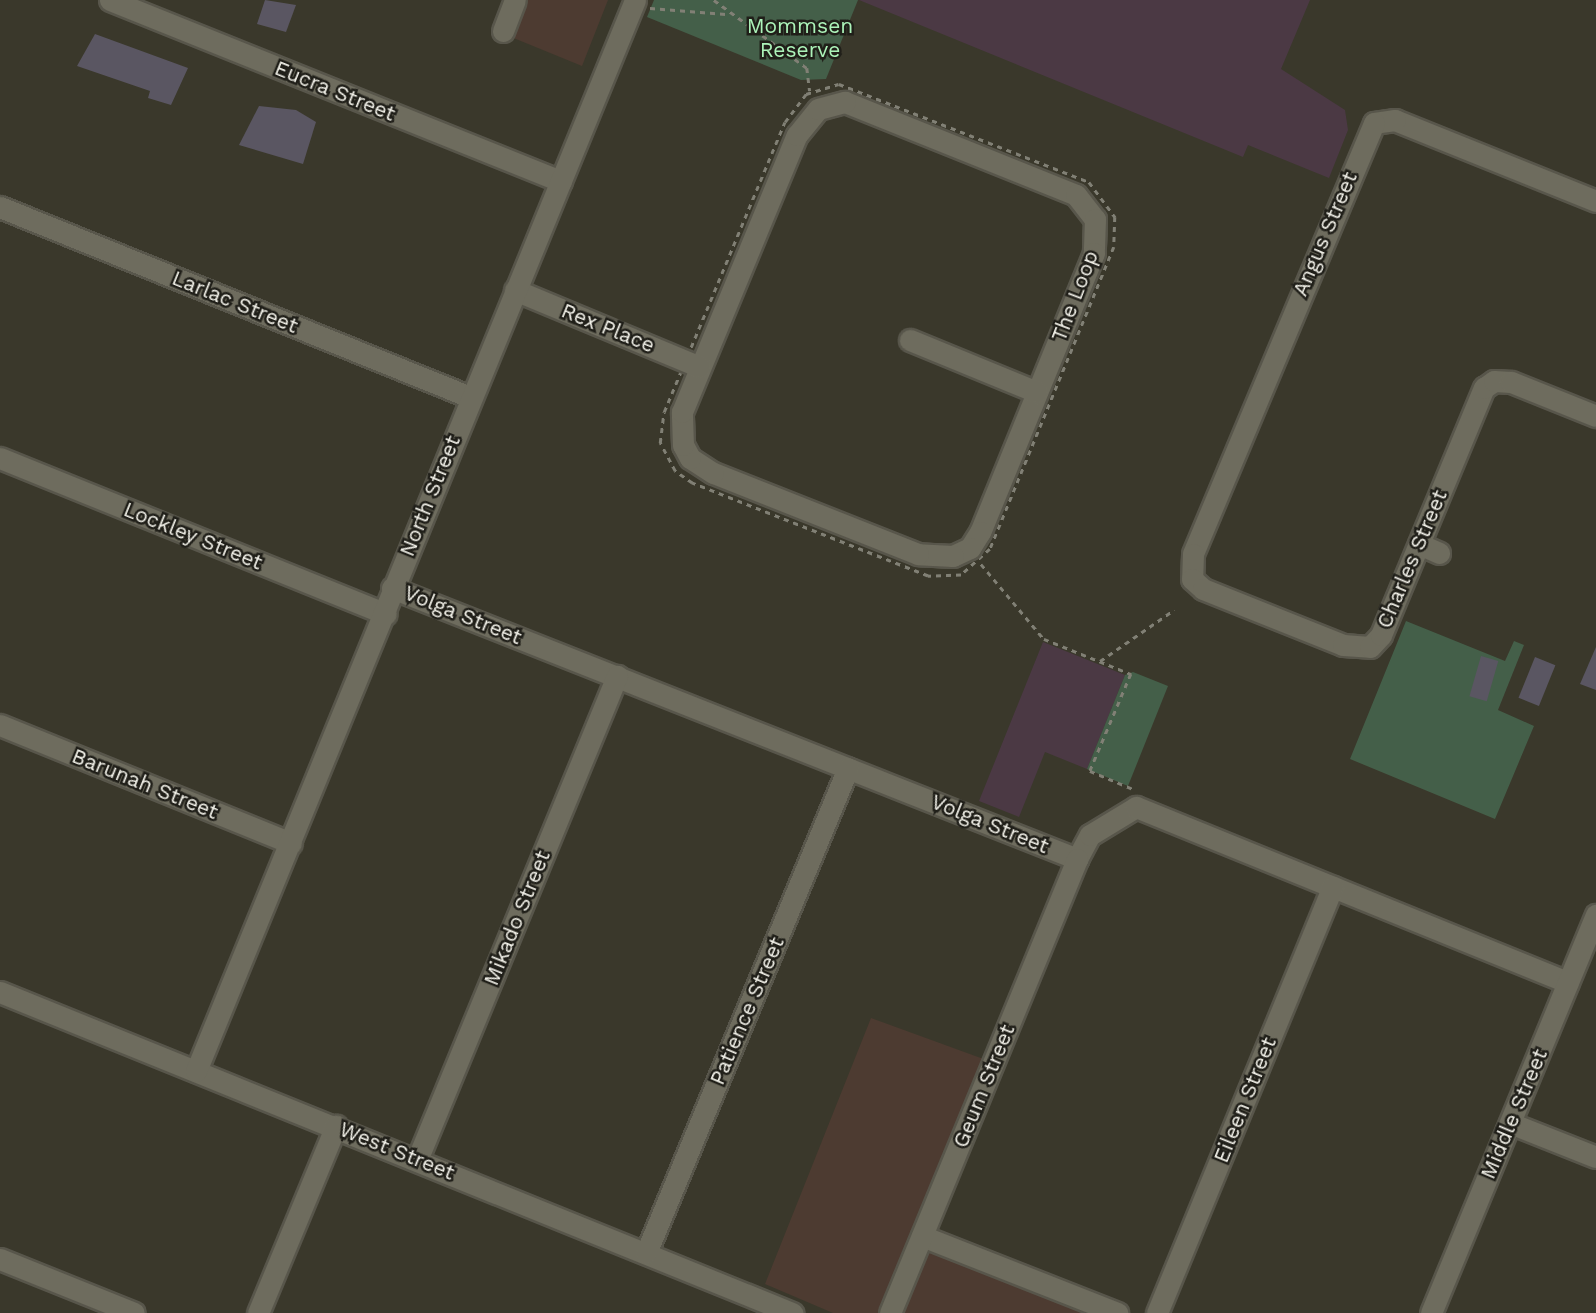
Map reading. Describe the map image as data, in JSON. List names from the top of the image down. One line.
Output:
{"streets":{"street":["Eucra Street","Angus Street","The Loop","Larlac Street","Rex Place","North Street","Lockley Street","Charles Street","Volga Street","Barunah Street","Mikado Street","Patience Street","Geum Street","Eileen Street","Middle Street","West Street"]},"crossings":[["Eucra Street","North Street"],["Angus Street","Charles Street"],["The Loop","Rex Place"],["Larlac Street","North Street"],["Rex Place","North Street"],["North Street","Lockley Street"],["North Street","Volga Street"],["North Street","Barunah Street"],["North Street","West Street"],["Volga Street","Mikado Street"],["Volga Street","Patience Street"],["Volga Street","Geum Street"],["Volga Street","Eileen Street"],["Volga Street","Middle Street"],["Mikado Street","West Street"],["Patience Street","West Street"]],"parks":["Mommsen Reserve"]}
